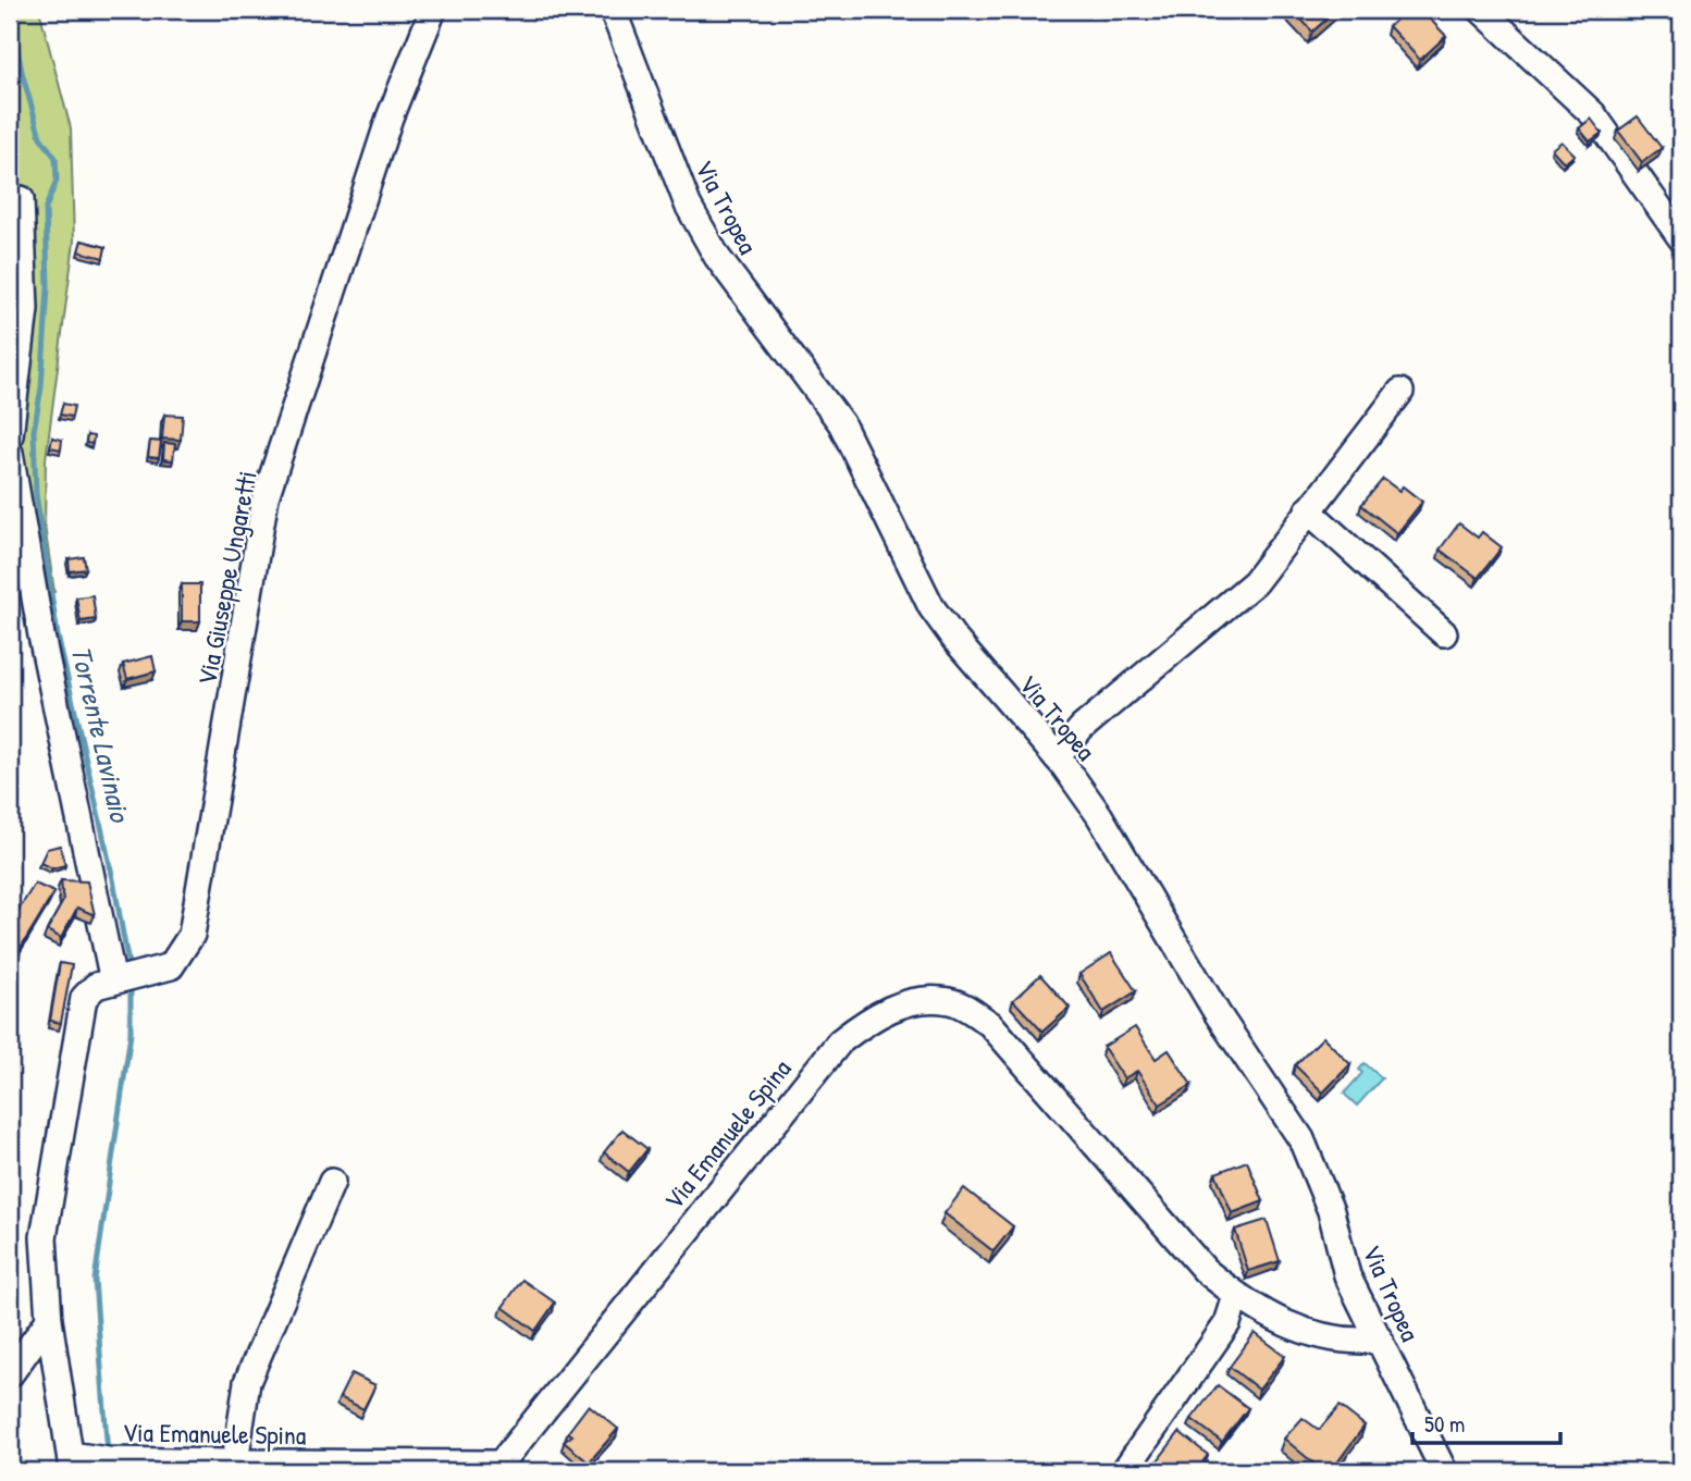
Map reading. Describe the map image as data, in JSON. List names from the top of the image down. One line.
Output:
{"streets":{"street":["Via Tropea","Via Giuseppe Ungaretti","Via Emanuele Spina"]},"crossings":[["Via Tropea","Via Emanuele Spina"]],"water":["Torrente Lavinaio"],"scale_bar":"50 m"}
